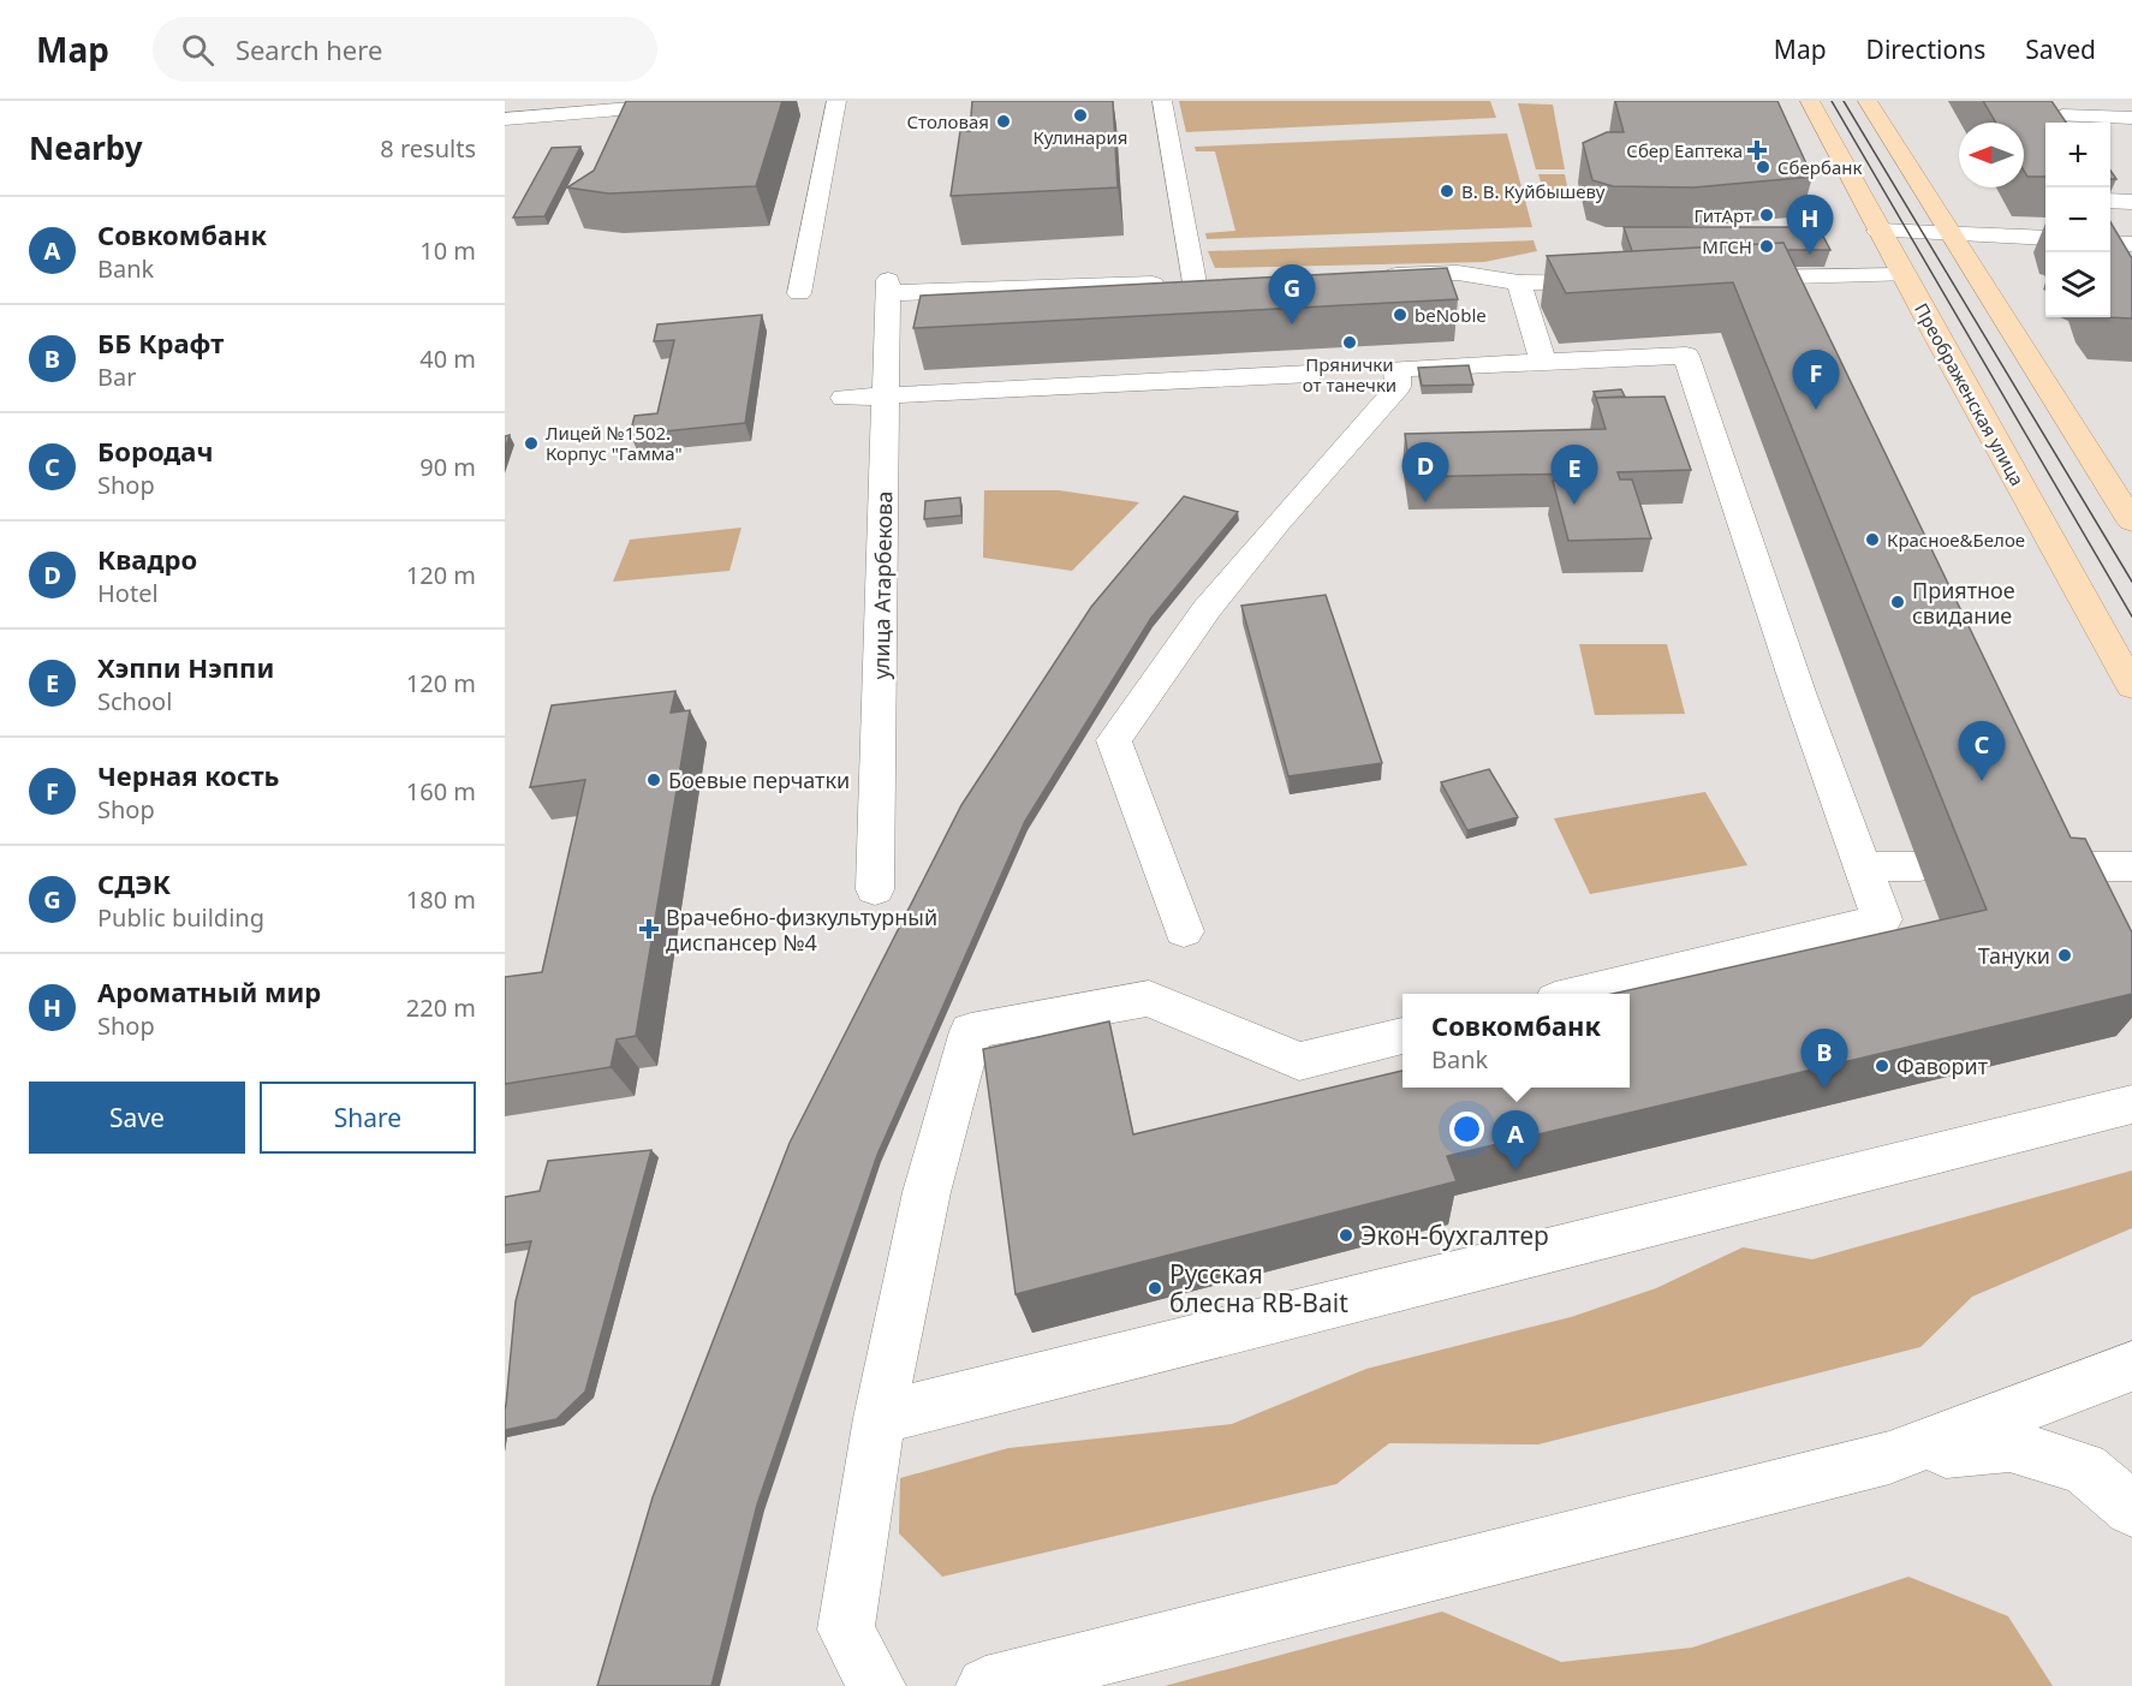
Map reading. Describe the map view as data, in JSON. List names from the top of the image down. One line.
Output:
{"streets":{"main road":["Преображенская улица"],"street":["улица Атарбекова"]},"places":{"other":["Кулинария","Столовая","Сбербанк","В. В. Куйбышеву","ГитАрт","МГСН","beNoble","Прянички от танечки","Лицей №1502. Корпус \"Гамма\"","Красное&Белое","Приятное свидание","Боевые перчатки","Тануки","Фаворит","Экон-бухгалтер","Русская блесна RB-Bait"],"health":["Сбер Еаптека","Врачебно-физкультурный диспансер №4"]},"north":"left","page":{"header":"Map","search":"Search here","nav":["Map","Directions","Saved"],"heading":["Nearby","8 results"],"map_buttons":["+","−"],"list":[{"mark":"A","name":"Совкомбанк","note":"Bank","value":"10 m"},{"mark":"B","name":"ББ Крафт","note":"Bar","value":"40 m"},{"mark":"C","name":"Бородач","note":"Shop","value":"90 m"},{"mark":"D","name":"Квадро","note":"Hotel","value":"120 m"},{"mark":"E","name":"Хэппи Нэппи","note":"School","value":"120 m"},{"mark":"F","name":"Черная кость","note":"Shop","value":"160 m"},{"mark":"G","name":"СДЭК","note":"Public building","value":"180 m"},{"mark":"H","name":"Ароматный мир","note":"Shop","value":"220 m"}],"pins":["H","G","F","D","E","C","B","A"],"popup":["Совкомбанк","Bank"],"buttons":["Save","Share"]}}
